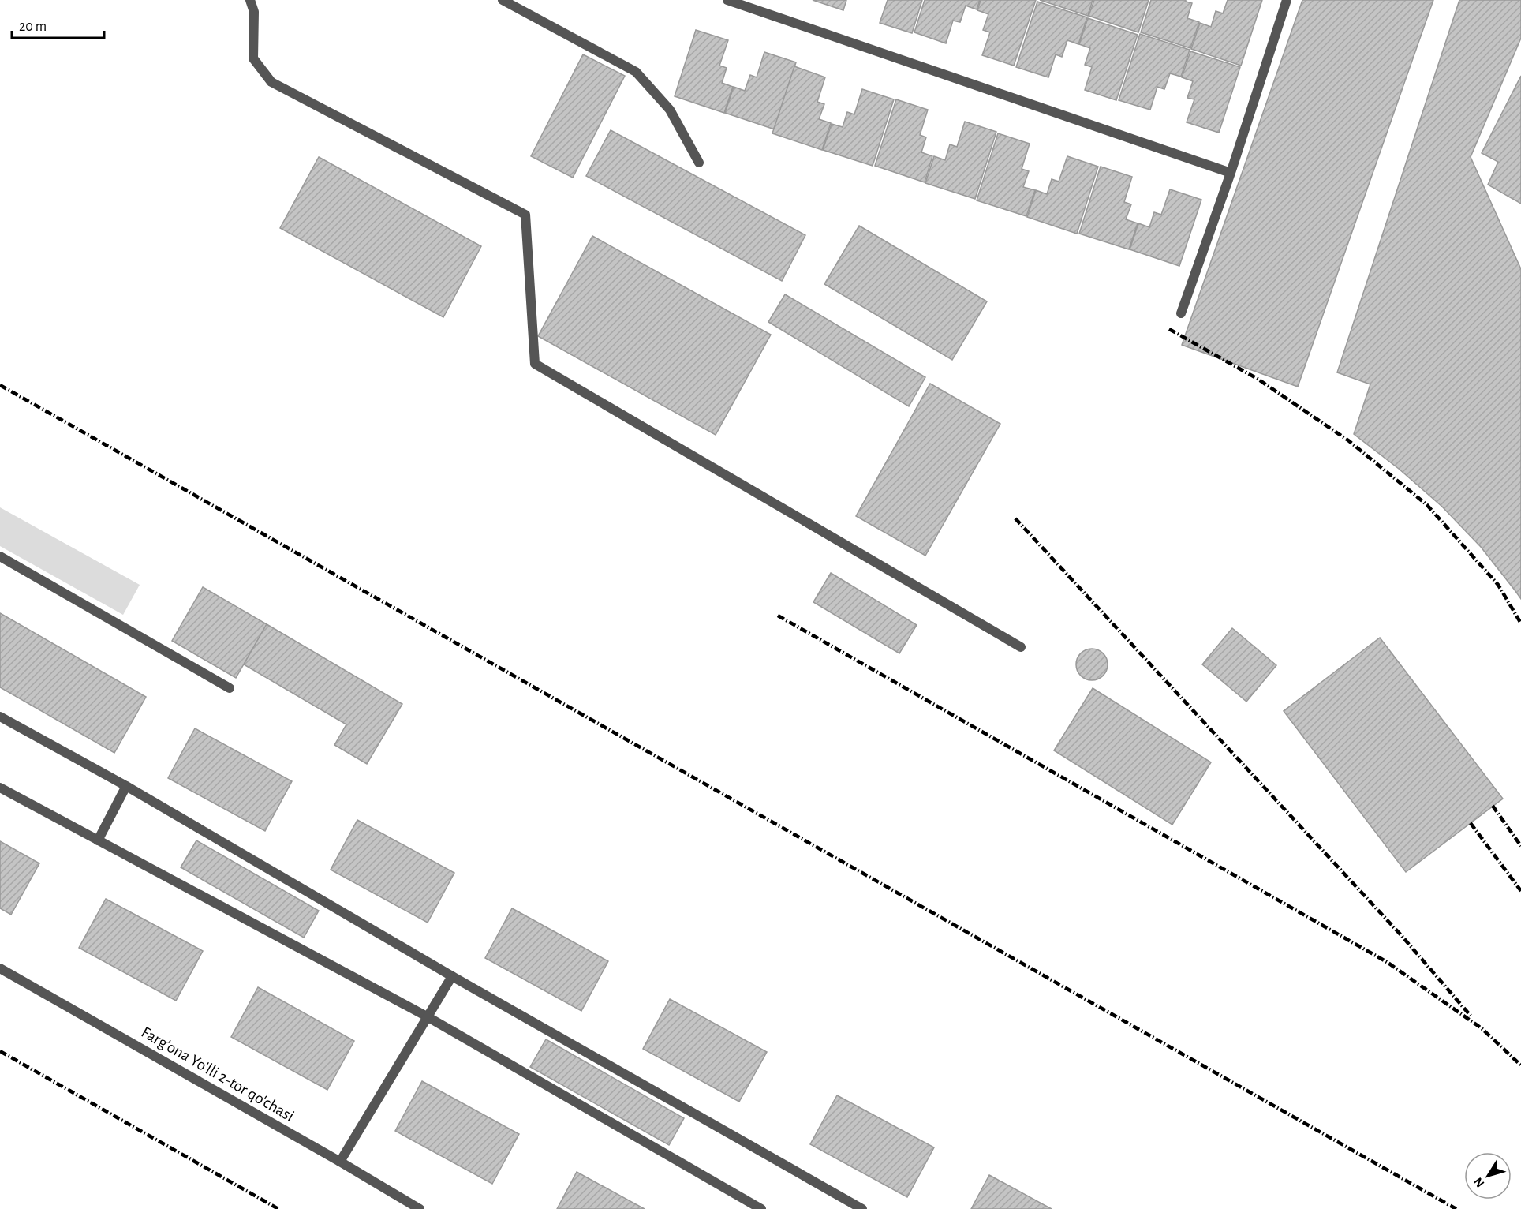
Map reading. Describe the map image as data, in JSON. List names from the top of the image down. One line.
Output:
{"streets":{"street":["Farg'ona Yo'lli 2-tor qo'chasi"]},"scale_bar":"20 m","north":"bottom left"}
